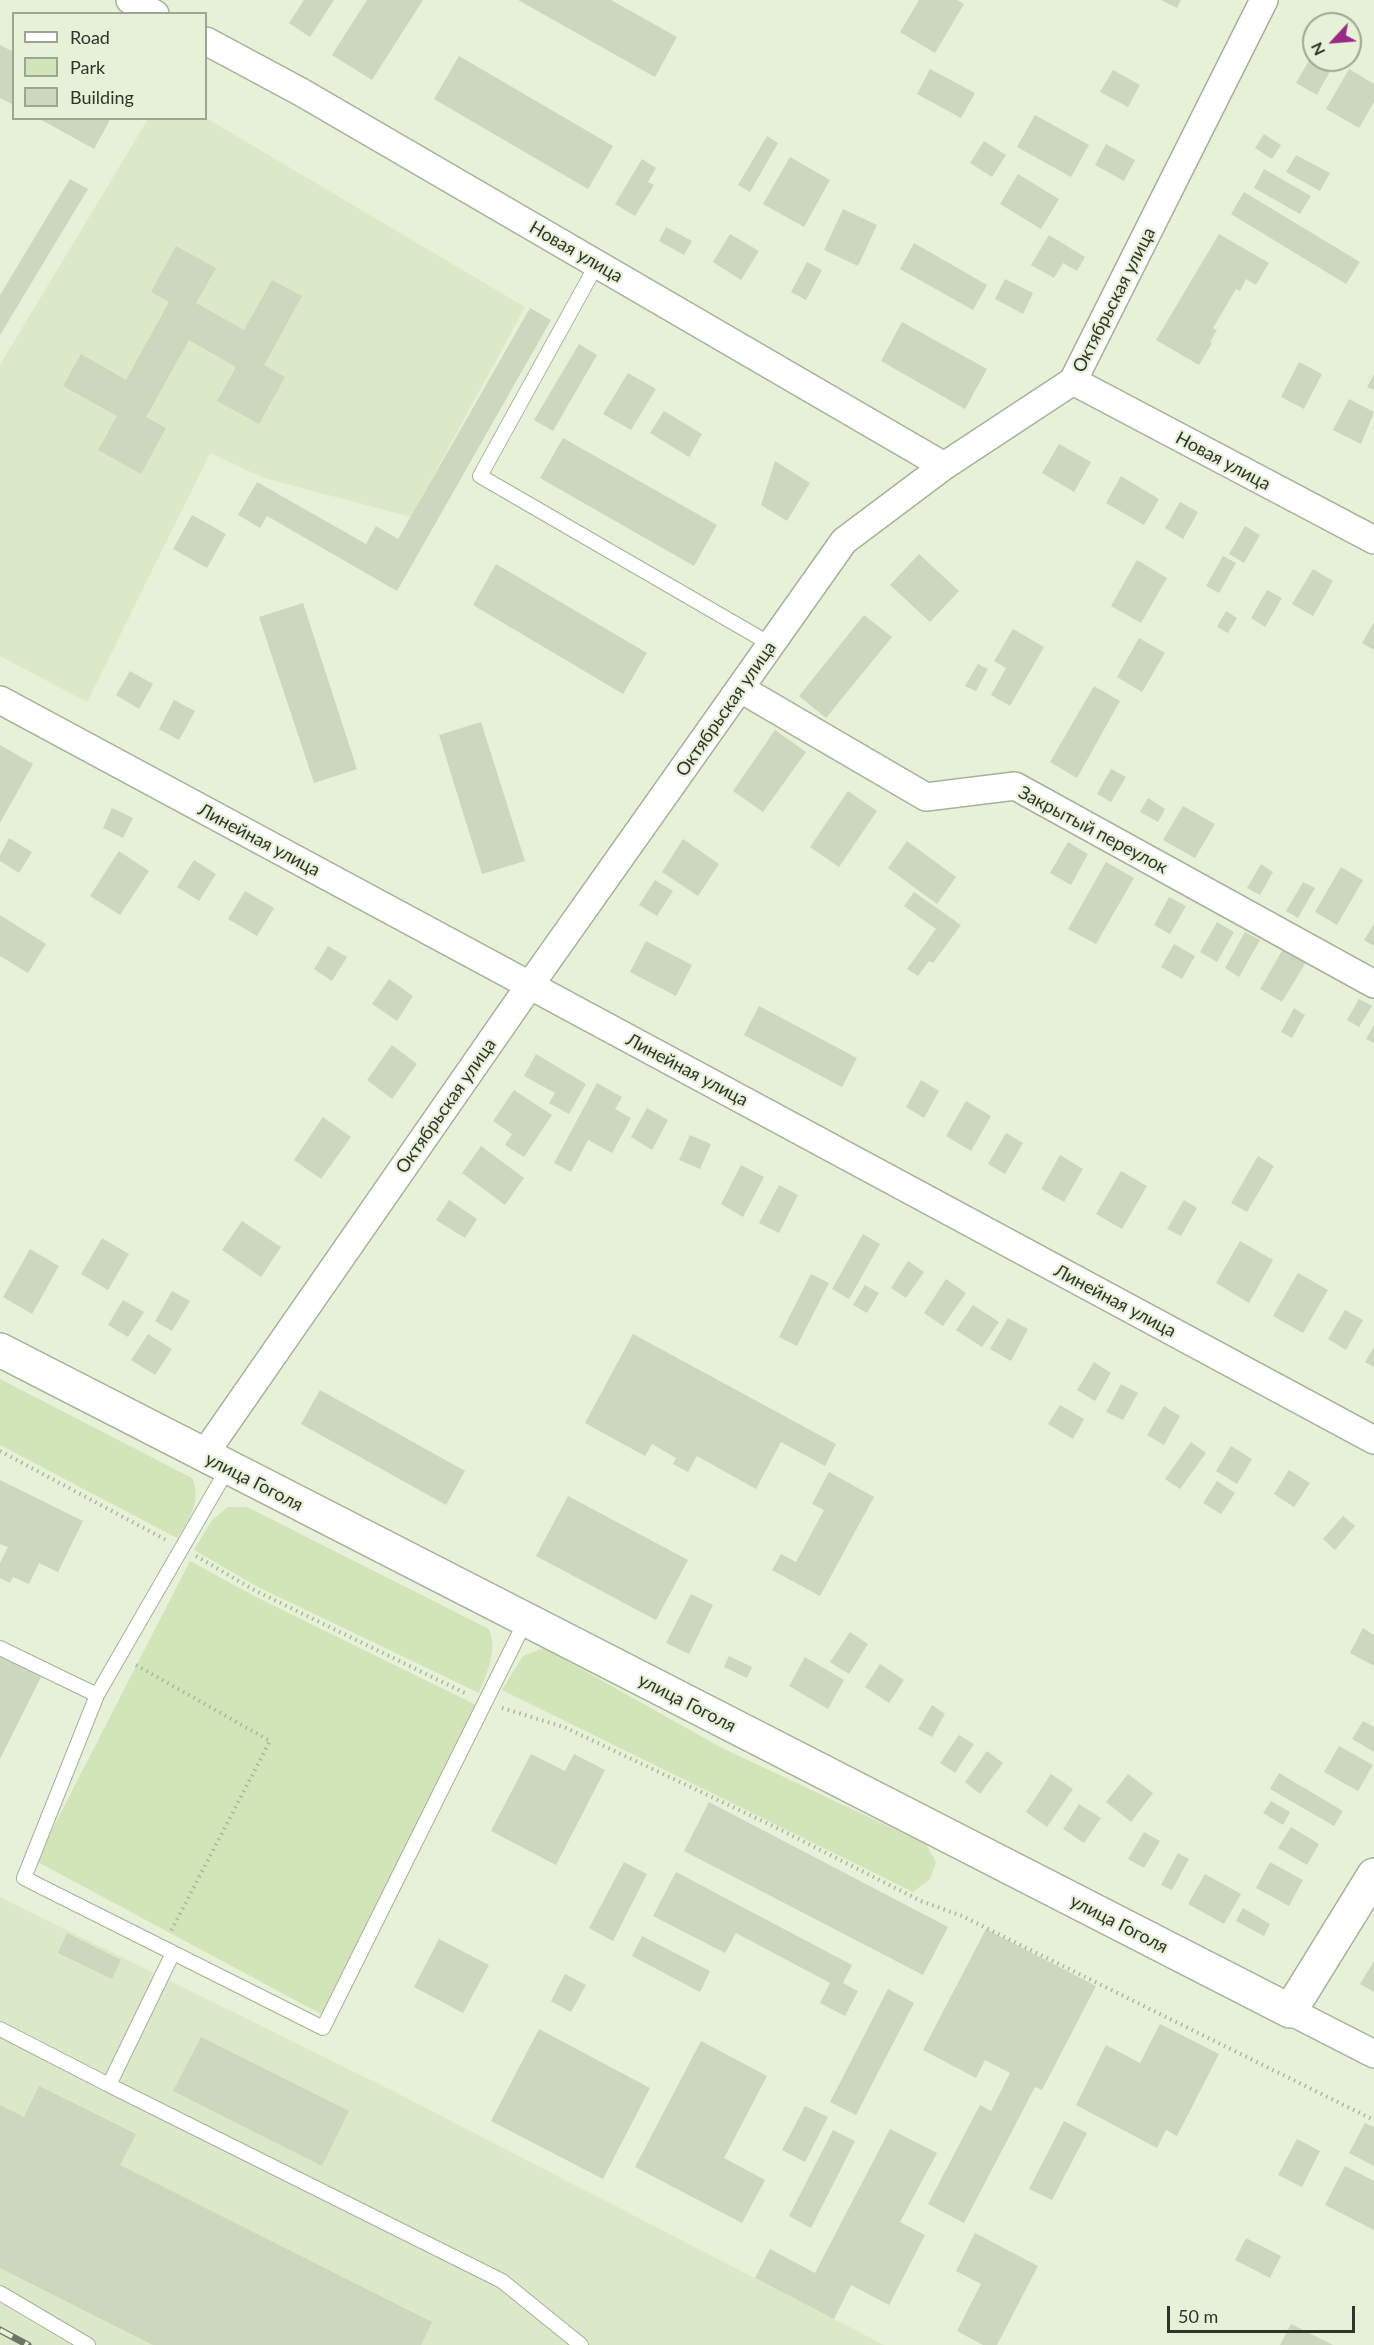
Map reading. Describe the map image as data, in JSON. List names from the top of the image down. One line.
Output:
{"streets":{"street":["Новая улица","Октябрьская улица","Закрытый переулок","Линейная улица","улица Гоголя"]},"crossings":[["Новая улица","Октябрьская улица"],["Октябрьская улица","Закрытый переулок"],["Октябрьская улица","Линейная улица"],["Октябрьская улица","улица Гоголя"]],"legend":["Road","Park","Building"],"scale_bar":"50 m","north":"bottom left"}
